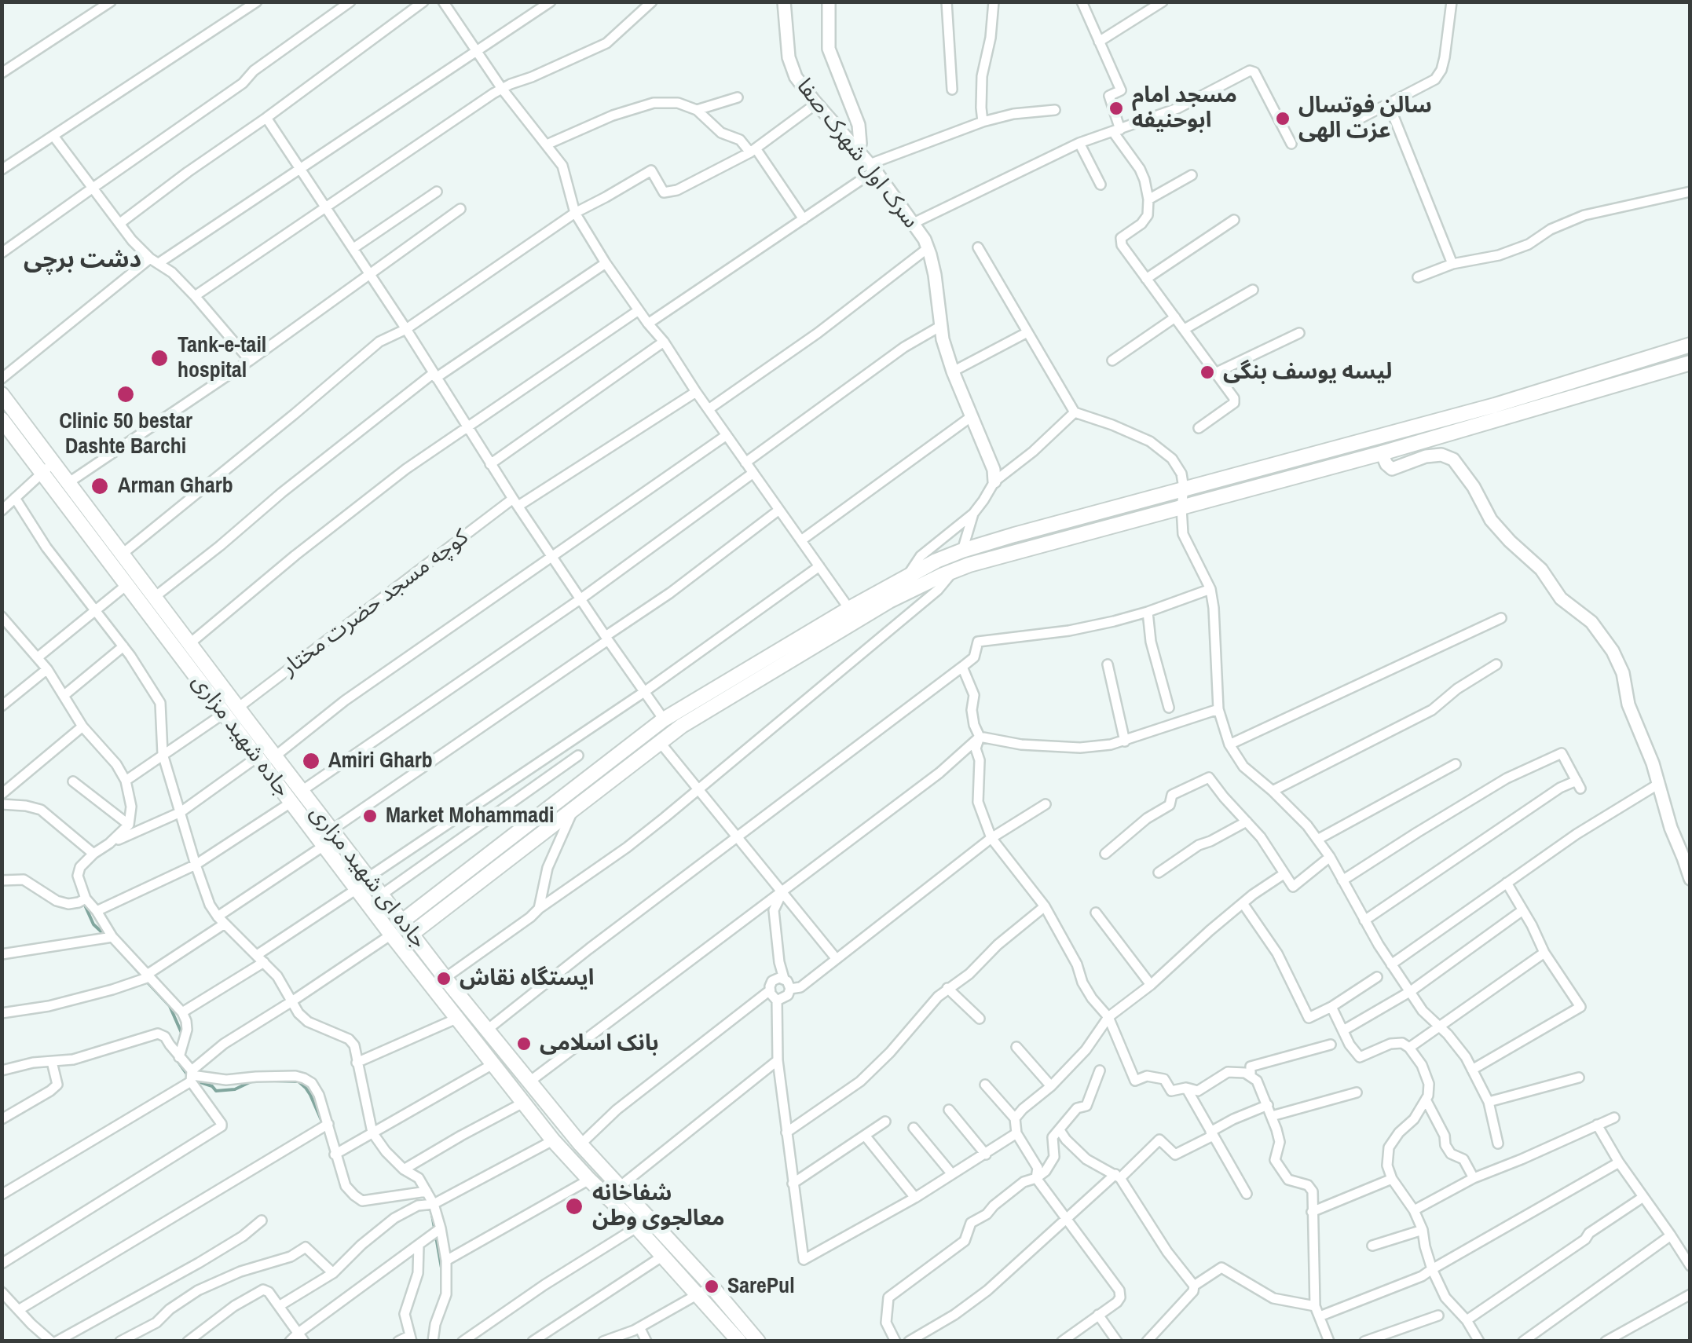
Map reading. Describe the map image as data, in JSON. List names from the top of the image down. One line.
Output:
{"streets":{"main road":["جاده شهید مزاری","جاده ای شهید مزاری"],"street":["سرک اول شهرک صفا","کوچه مسجد حضرت مختار"]},"crossings":[["کوچه مسجد حضرت مختار","جاده ای شهید مزاری"],["جاده شهید مزاری","جاده ای شهید مزاری"]],"districts":["دشت برچی"],"places":["مسجد امام ابوحنیفه","سالن فوتسال عزت الهی","Tank-e-tail hospital","لیسه یوسف بنگی","Clinic 50 bestar Dashte Barchi","Arman Gharb","Amiri Gharb","Market Mohammadi","ایستگاه نقاش","بانک اسلامی","شفاخانه معالجوی وطن","SarePul"]}
